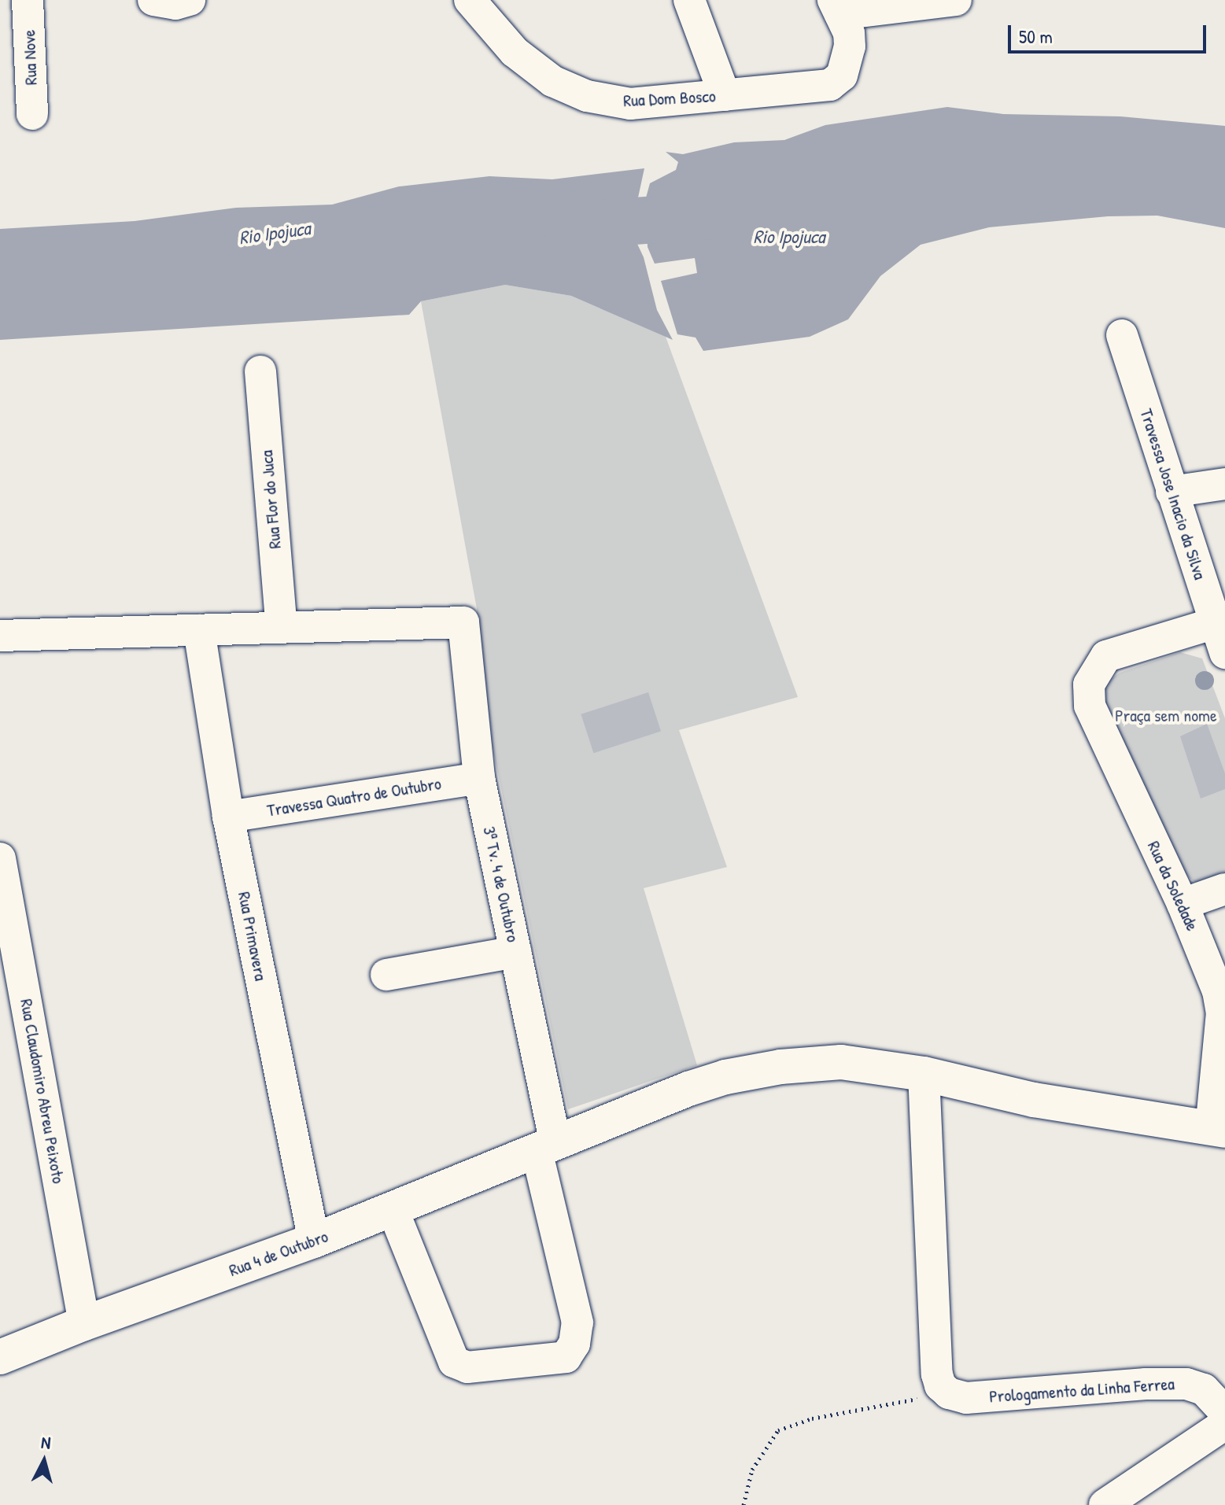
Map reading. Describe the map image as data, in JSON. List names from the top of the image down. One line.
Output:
{"streets":{"main road":["Rua 4 de Outubro"],"street":["Rua Nove","Rua Dom Bosco","Travessa Jose Inacio da Silva","Rua Flor do Juca","Travessa Quatro de Outubro","3ª Tv. 4 de Outubro","Rua da Soledade","Rua Primavera","Rua Claudomiro Abreu Peixoto","Prologamento da Linha Ferrea"]},"crossings":[["Travessa Jose Inacio da Silva","Rua da Soledade"],["Rua Flor do Juca","3ª Tv. 4 de Outubro"],["Travessa Quatro de Outubro","3ª Tv. 4 de Outubro"],["Travessa Quatro de Outubro","Rua Primavera"],["3ª Tv. 4 de Outubro","Rua 4 de Outubro"],["Rua da Soledade","Rua 4 de Outubro"],["Rua Primavera","Rua 4 de Outubro"],["Rua Claudomiro Abreu Peixoto","Rua 4 de Outubro"]],"water":["Rio Ipojuca"],"parks":["Praça sem nome"],"scale_bar":"50 m","north":"top"}
